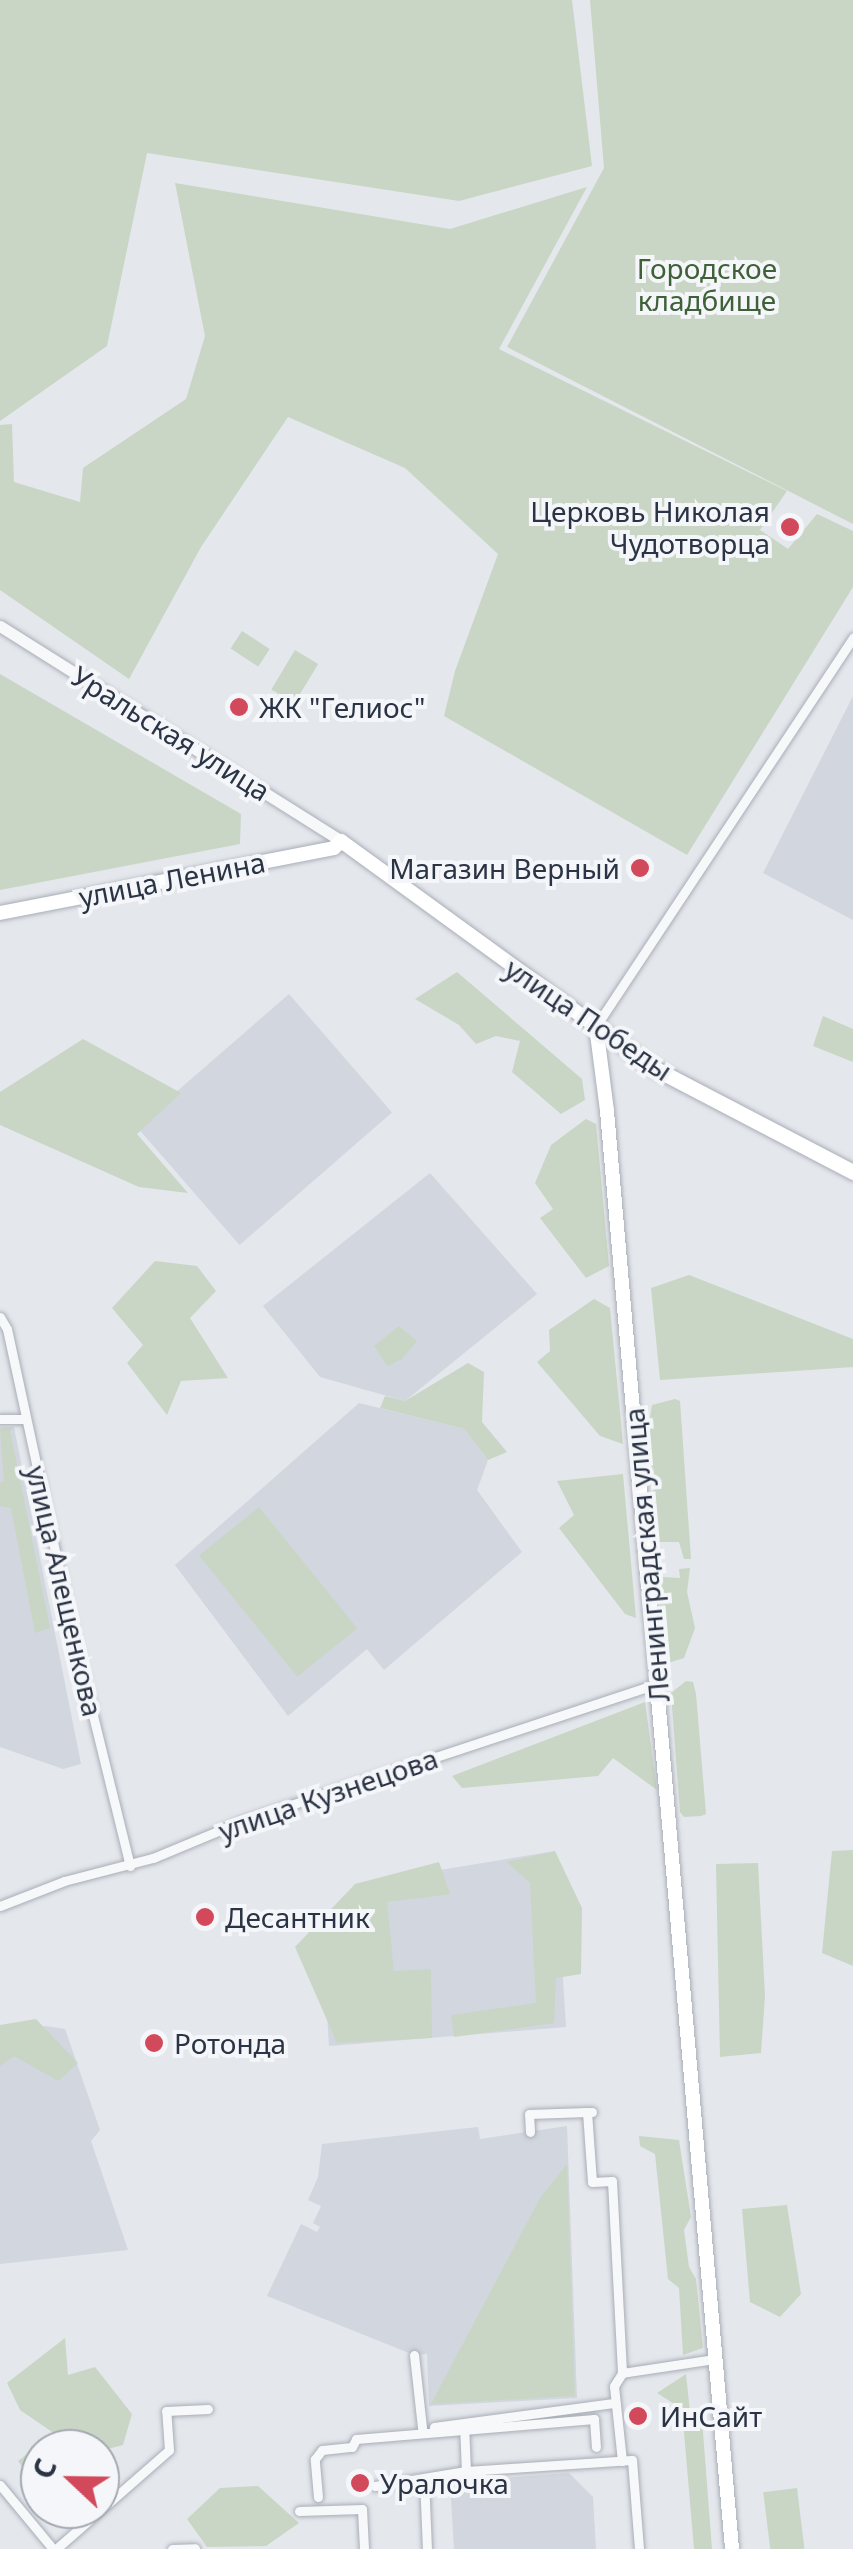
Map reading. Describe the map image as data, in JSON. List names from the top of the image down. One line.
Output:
{"streets":{"main road":["улица Ленина","улица Победы","Ленинградская улица"],"street":["Уральская улица","улица Алещенкова","улица Кузнецова"]},"crossings":[["Уральская улица","улица Ленина"],["Уральская улица","улица Победы"],["улица Ленина","улица Победы"],["улица Победы","Ленинградская улица"],["Ленинградская улица","улица Кузнецова"],["улица Алещенкова","улица Кузнецова"]],"parks":["Городское кладбище"],"places":["Церковь Николая Чудотворца","ЖК \"Гелиос\"","Магазин Верный","Десантник","Ротонда","ИнСайт","Уралочка"],"north":"left"}
